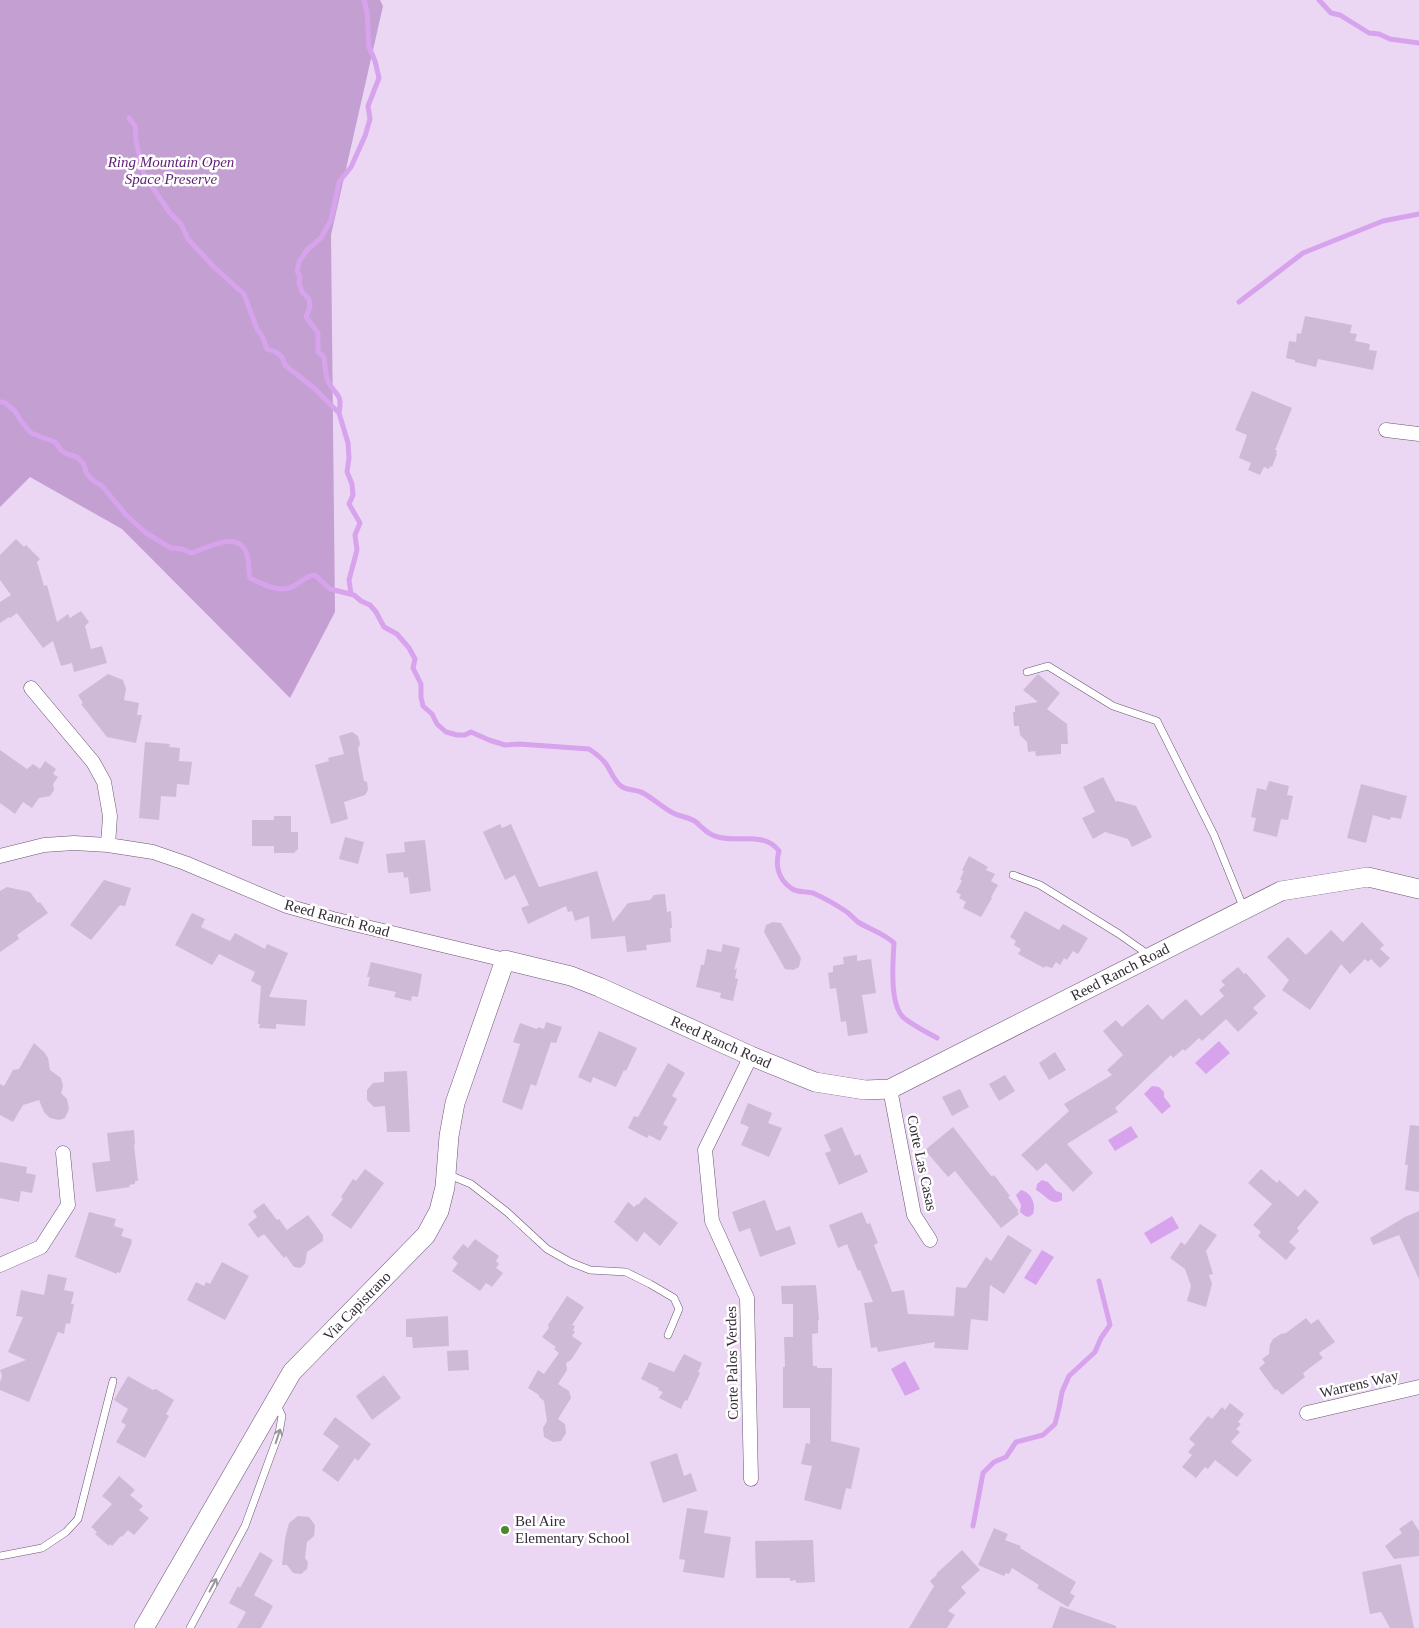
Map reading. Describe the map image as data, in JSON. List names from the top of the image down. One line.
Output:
{"streets":{"street":["Reed Ranch Road","Corte Las Casas","Via Capistrano","Corte Palos Verdes","Warrens Way"]},"crossings":[["Reed Ranch Road","Corte Las Casas"],["Reed Ranch Road","Via Capistrano"],["Reed Ranch Road","Corte Palos Verdes"]],"parks":["Ring Mountain Open Space Preserve"],"places":["Bel Aire Elementary School"]}
